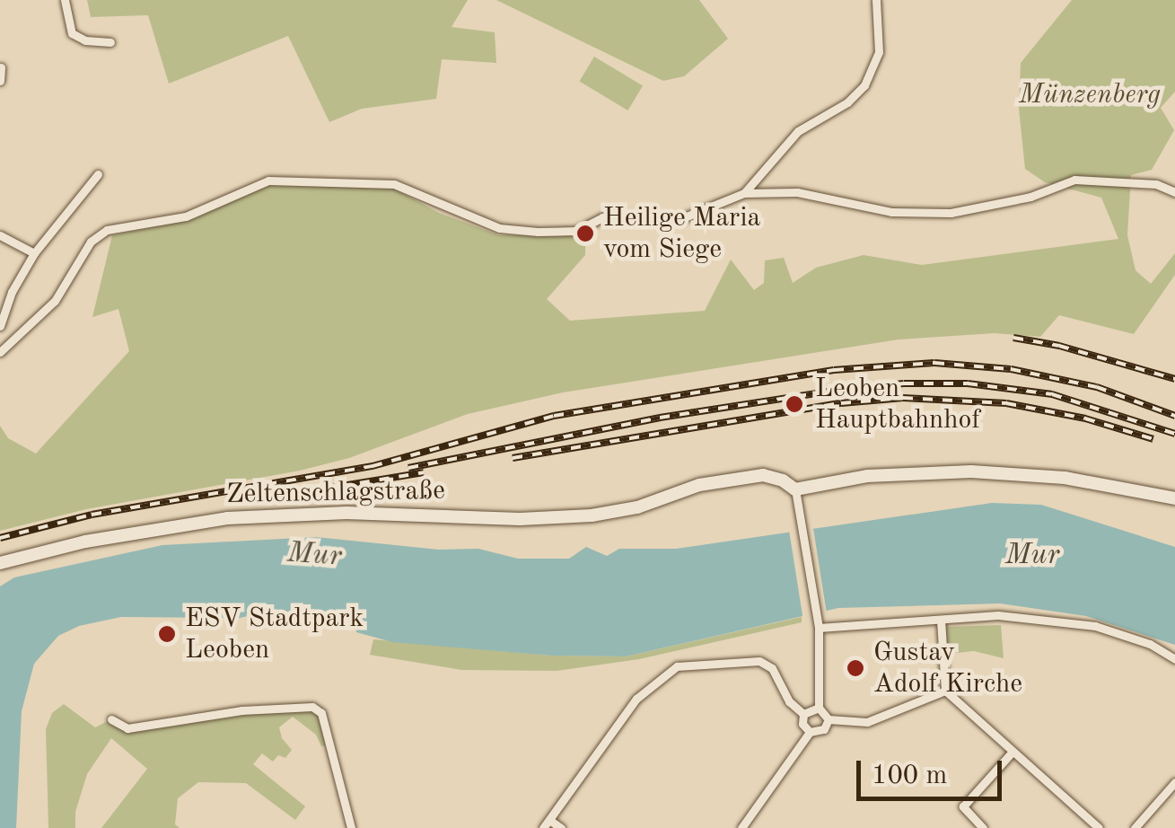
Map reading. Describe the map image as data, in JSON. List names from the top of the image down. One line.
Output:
{"streets":{"main road":["Zeltenschlagstraße"]},"water":["Mur"],"parks":["Münzenberg"],"places":["Heilige Maria vom Siege","Leoben Hauptbahnhof","ESV Stadtpark Leoben","Gustav Adolf Kirche"],"scale_bar":"100 m"}
